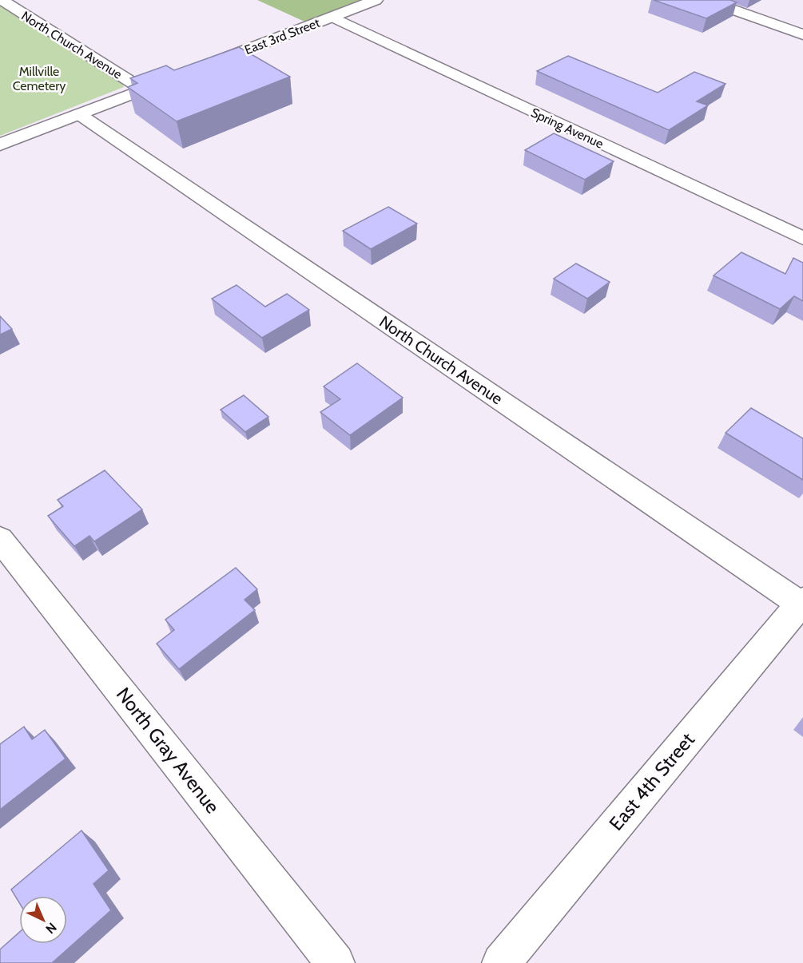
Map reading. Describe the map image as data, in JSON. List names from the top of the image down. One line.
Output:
{"streets":{"street":["East 3rd Street","North Church Avenue","Spring Avenue","North Gray Avenue","East 4th Street"]},"crossings":[["East 3rd Street","Spring Avenue"],["North Church Avenue","East 4th Street"]],"parks":["Millville Cemetery"],"north":"bottom right"}
